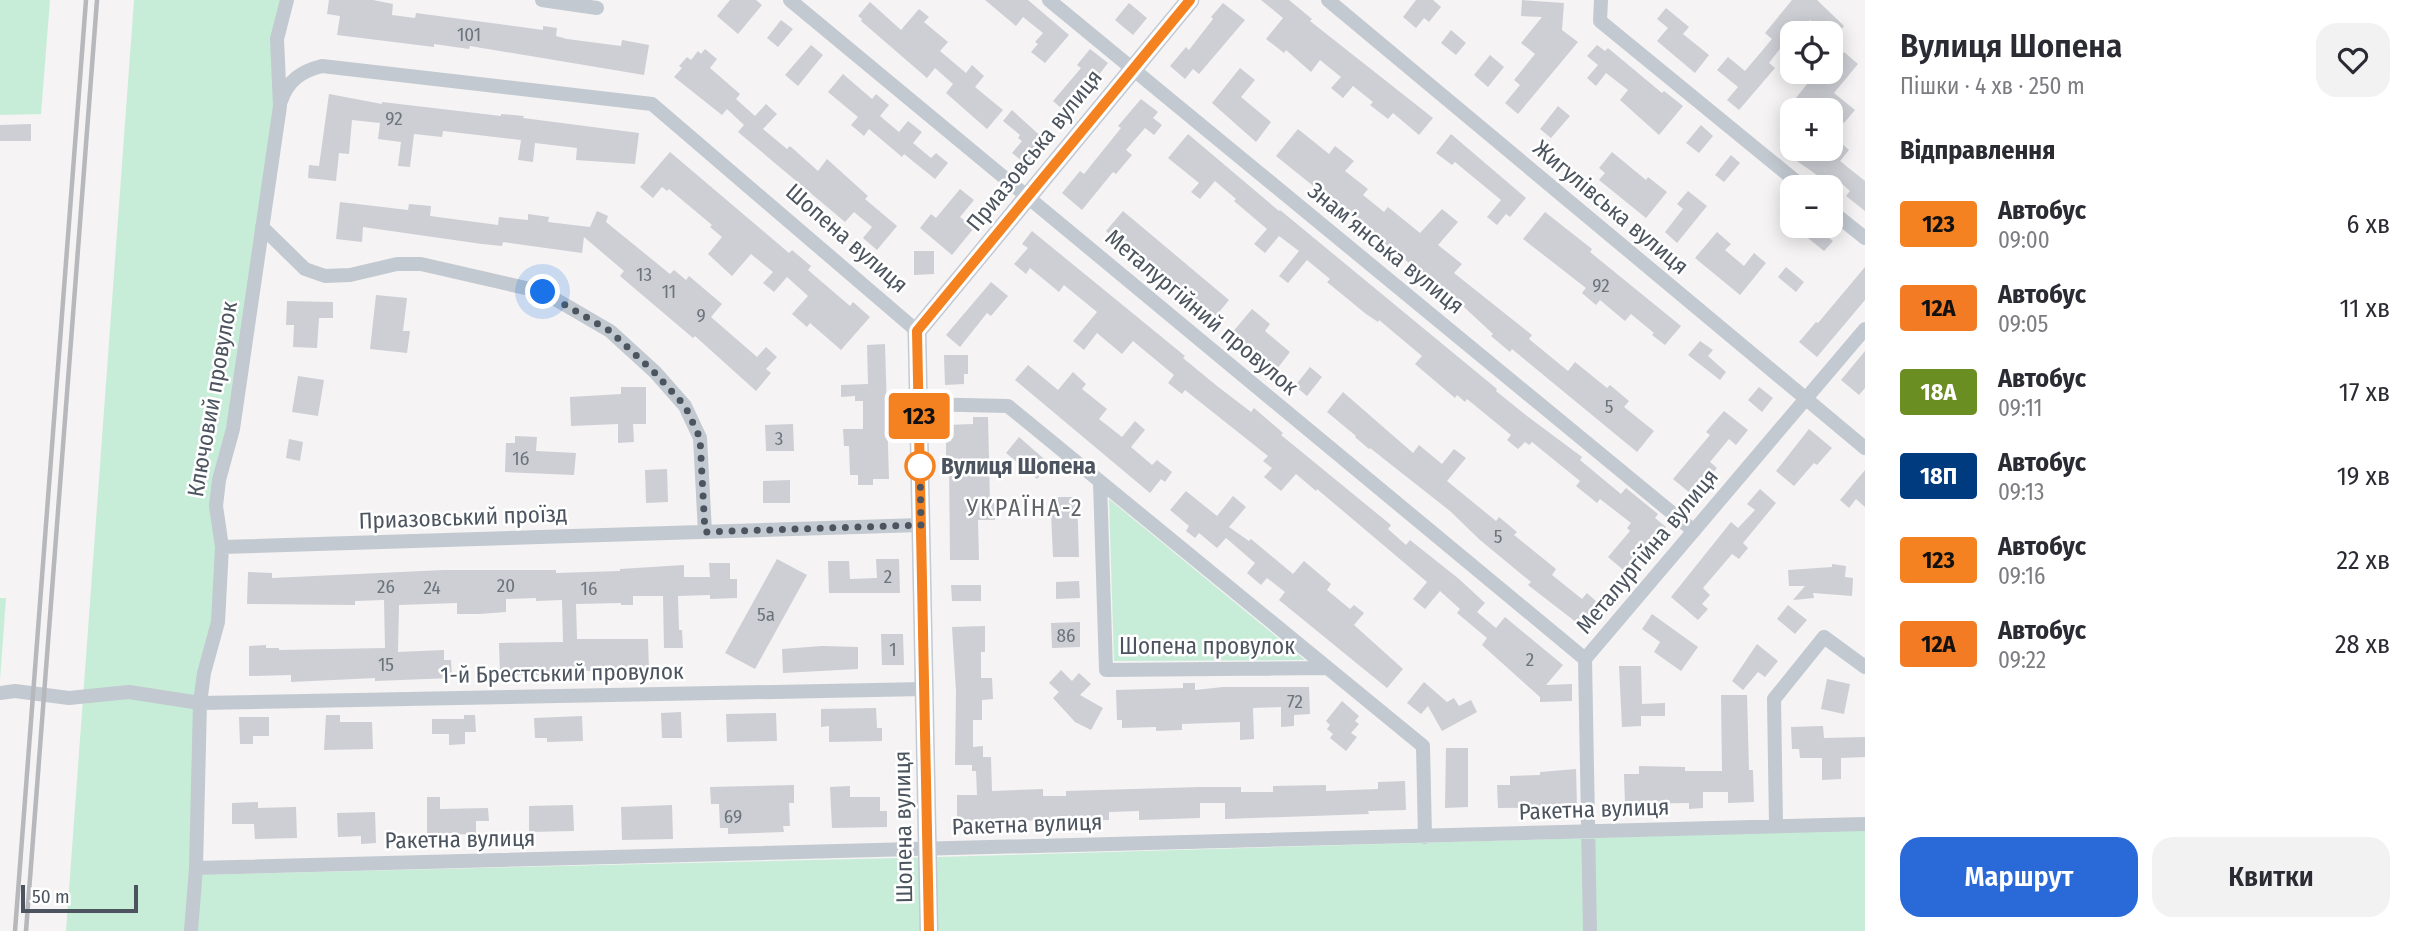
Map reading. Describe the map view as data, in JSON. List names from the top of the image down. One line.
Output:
{"streets":{"street":["Приазовська вулиця","Жигулівська вулиця","Шопена вулиця","Знам’янська вулиця","Металургійний провулок","Ключовий провулок","Приазовський проїзд","Металургійна вулиця","Шопена провулок","1-й Брестський провулок","Ракетна вулиця"]},"crossings":[["Приазовська вулиця","Шопена вулиця"],["Приазовська вулиця","Знам’янська вулиця"],["Приазовська вулиця","Металургійний провулок"],["Жигулівська вулиця","Металургійна вулиця"],["Шопена вулиця","Ключовий провулок"],["Шопена вулиця","Приазовський проїзд"],["Шопена вулиця","Шопена провулок"],["Шопена вулиця","1-й Брестський провулок"],["Шопена вулиця","Ракетна вулиця"],["Знам’янська вулиця","Металургійна вулиця"],["Металургійний провулок","Металургійна вулиця"],["Ключовий провулок","Приазовський проїзд"],["Ключовий провулок","1-й Брестський провулок"],["Ключовий провулок","Ракетна вулиця"],["Металургійна вулиця","Ракетна вулиця"],["Шопена провулок","Ракетна вулиця"]],"districts":["УКРАЇНА-2"],"places":["Вулиця Шопена"],"lines":["bus line 123"],"house_numbers":["101","92","13","92","11","9","5","3","1б","5","2","20","26","24","16","5а","86","1","2","15","72","69"],"scale_bar":"50 m","page":{"on_map":"123","heading":[["Вулиця Шопена","Пішки · 4 хв · 250 m"],"Відправлення"],"map_buttons":["+","−"],"list":[{"mark":"123","name":"Автобус","note":"09:00","value":"6 хв"},{"mark":"12А","name":"Автобус","note":"09:05","value":"11 хв"},{"mark":"18А","name":"Автобус","note":"09:11","value":"17 хв"},{"mark":"18П","name":"Автобус","note":"09:13","value":"19 хв"},{"mark":"123","name":"Автобус","note":"09:16","value":"22 хв"},{"mark":"12А","name":"Автобус","note":"09:22","value":"28 хв"}],"buttons":["Маршрут","Квитки"],"scale":"50 m"}}
